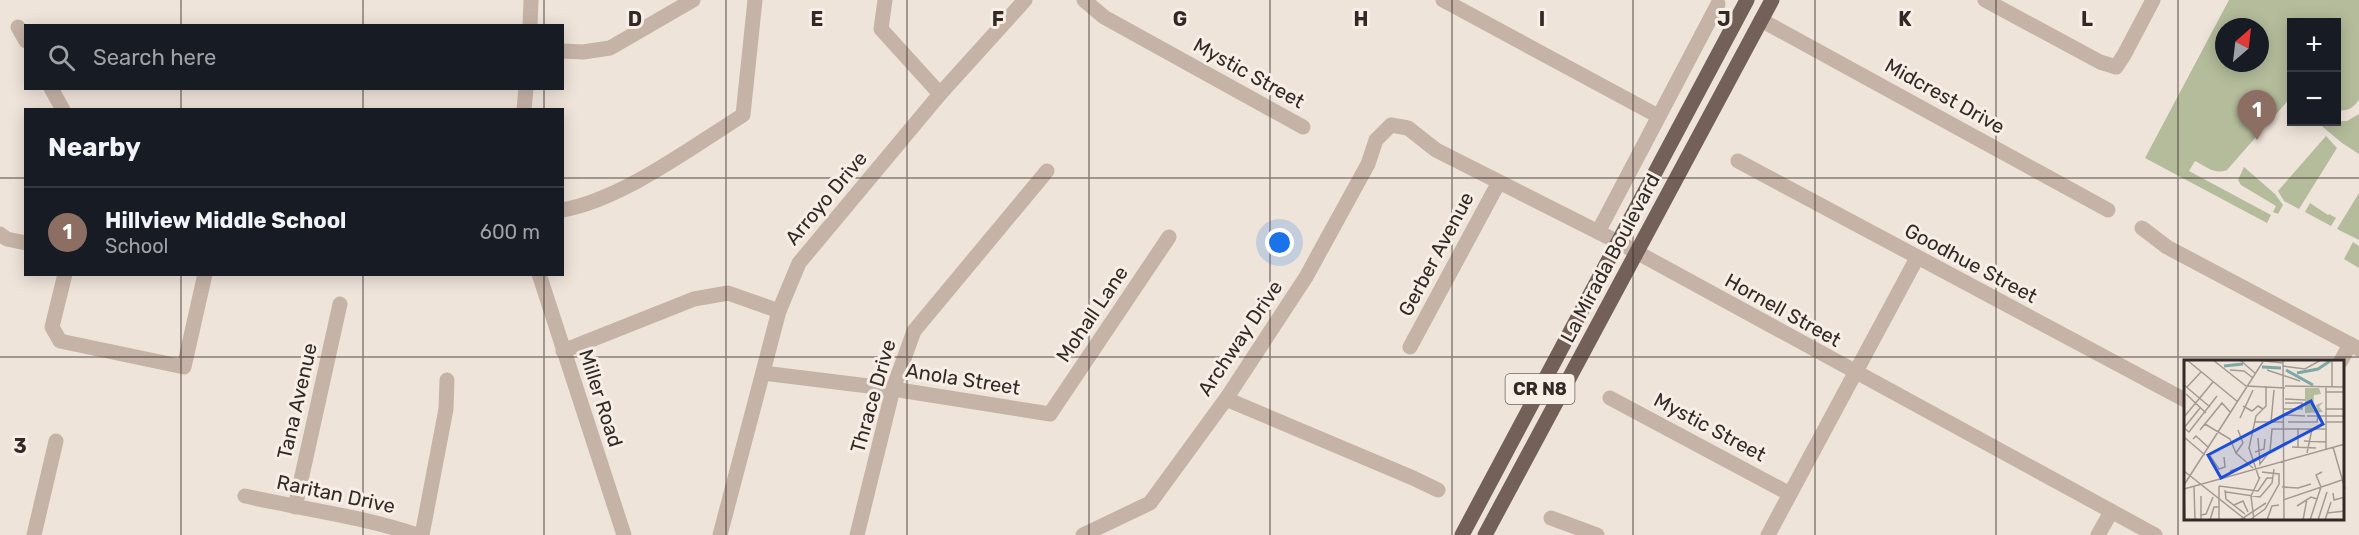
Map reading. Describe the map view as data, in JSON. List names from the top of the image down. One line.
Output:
{"streets":{"main road":["La Mirada Boulevard","CR N8"],"street":["Mystic Street","Midcrest Drive","Arroyo Drive","Gerber Avenue","Goodhue Street","Hornell Street","Mohall Lane","Archway Drive","Anola Street","Thrace Drive","Miller Road","Tana Avenue","Raritan Drive"]},"crossings":[["Midcrest Drive","La Mirada Boulevard"],["Arroyo Drive","Anola Street"],["Gerber Avenue","Hornell Street"],["La Mirada Boulevard","Hornell Street"],["Hornell Street","Archway Drive"],["Mohall Lane","Anola Street"],["Anola Street","Thrace Drive"],["Tana Avenue","Raritan Drive"]],"north":"top right","page":{"map_buttons":["+","−"],"search":"Search here","pins":"1","heading":"Nearby","list":[{"mark":"1","name":"Hillview Middle School","note":"School","value":"600 m"}]},"grid":{"columns":["D","E","F","G","H","I","J","K","L"],"rows":["3"]}}
